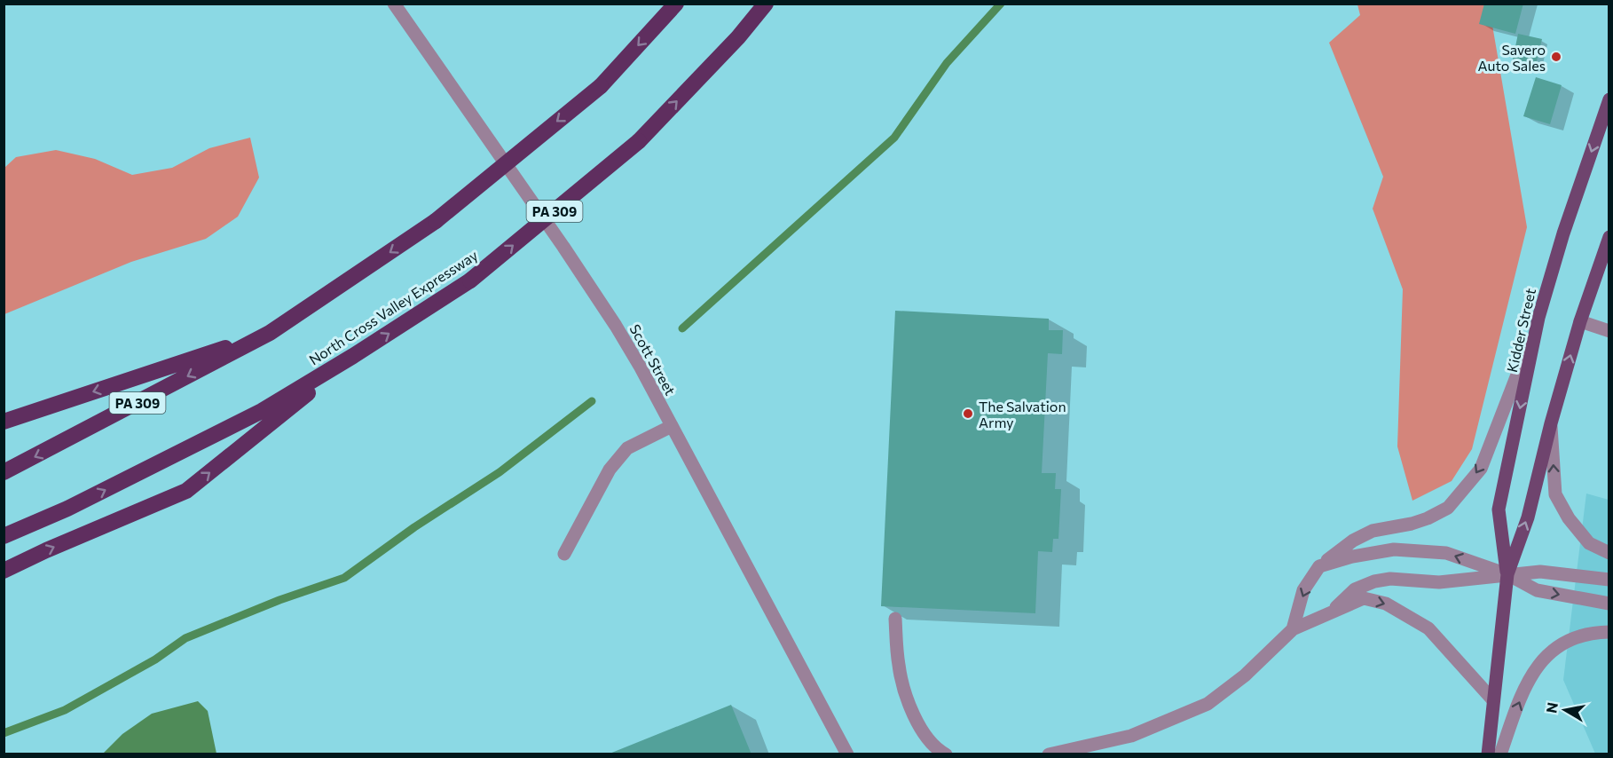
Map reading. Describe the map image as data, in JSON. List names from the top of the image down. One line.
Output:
{"streets":{"highway":["PA 309","North Cross Valley Expressway"],"main road":["Kidder Street"],"street":["Scott Street"]},"places":["Savero Auto Sales","The Salvation Army"],"north":"left"}
